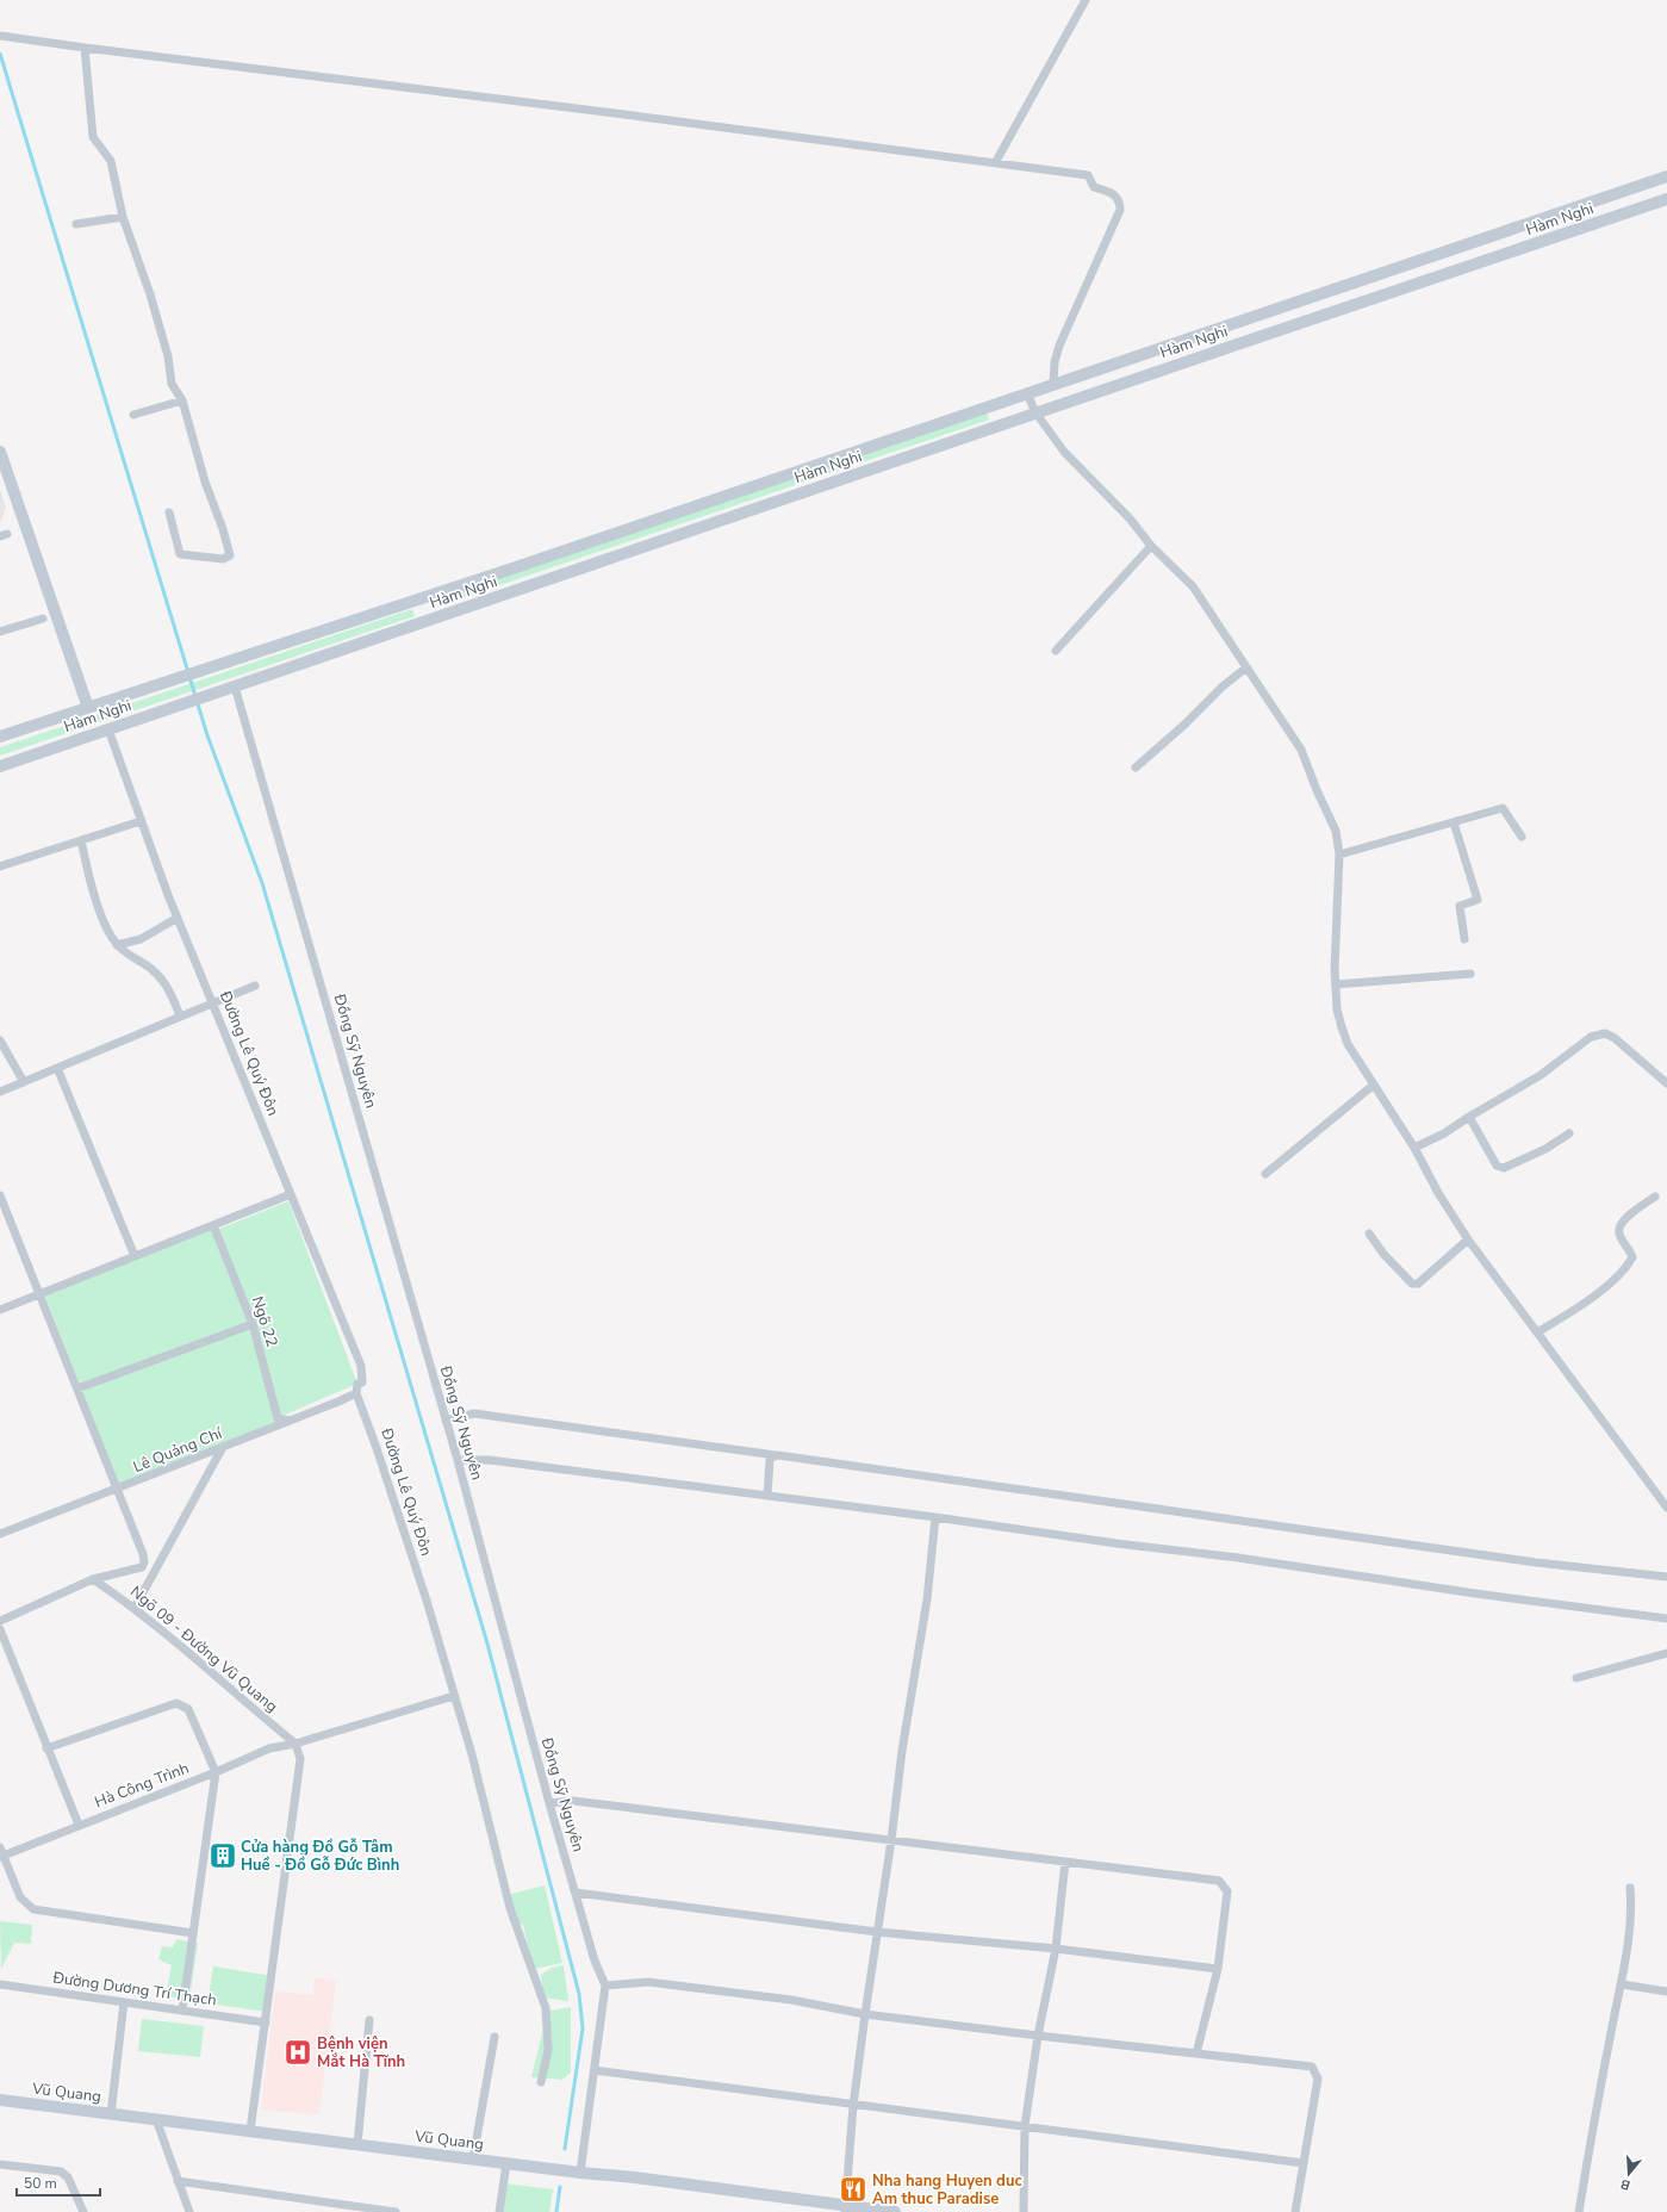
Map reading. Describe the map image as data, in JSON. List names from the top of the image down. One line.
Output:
{"streets":{"main road":["Hàm Nghi","Vũ Quang"],"street":["Đồng Sỹ Nguyên","Đường Lê Quý Đôn","Ngõ 22","Lê Quảng Chí","Ngõ 09 - Đường Vũ Quang","Hà Công Trình","Đường Dương Trí Thạch"]},"crossings":[["Hàm Nghi","Đồng Sỹ Nguyên"],["Hàm Nghi","Đường Lê Quý Đôn"],["Đường Lê Quý Đôn","Lê Quảng Chí"],["Đường Lê Quý Đôn","Hà Công Trình"],["Ngõ 22","Lê Quảng Chí"],["Ngõ 09 - Đường Vũ Quang","Hà Công Trình"]],"places":{"building":["Cửa hàng Đồ Gỗ Tâm Huề - Đồ Gỗ Đức Bình"],"hospital":["Bệnh viện Mắt Hà Tĩnh"],"restaurant":["Nha hang Huyen duc Am thuc Paradise"]},"scale_bar":"50 m","north":"bottom"}
